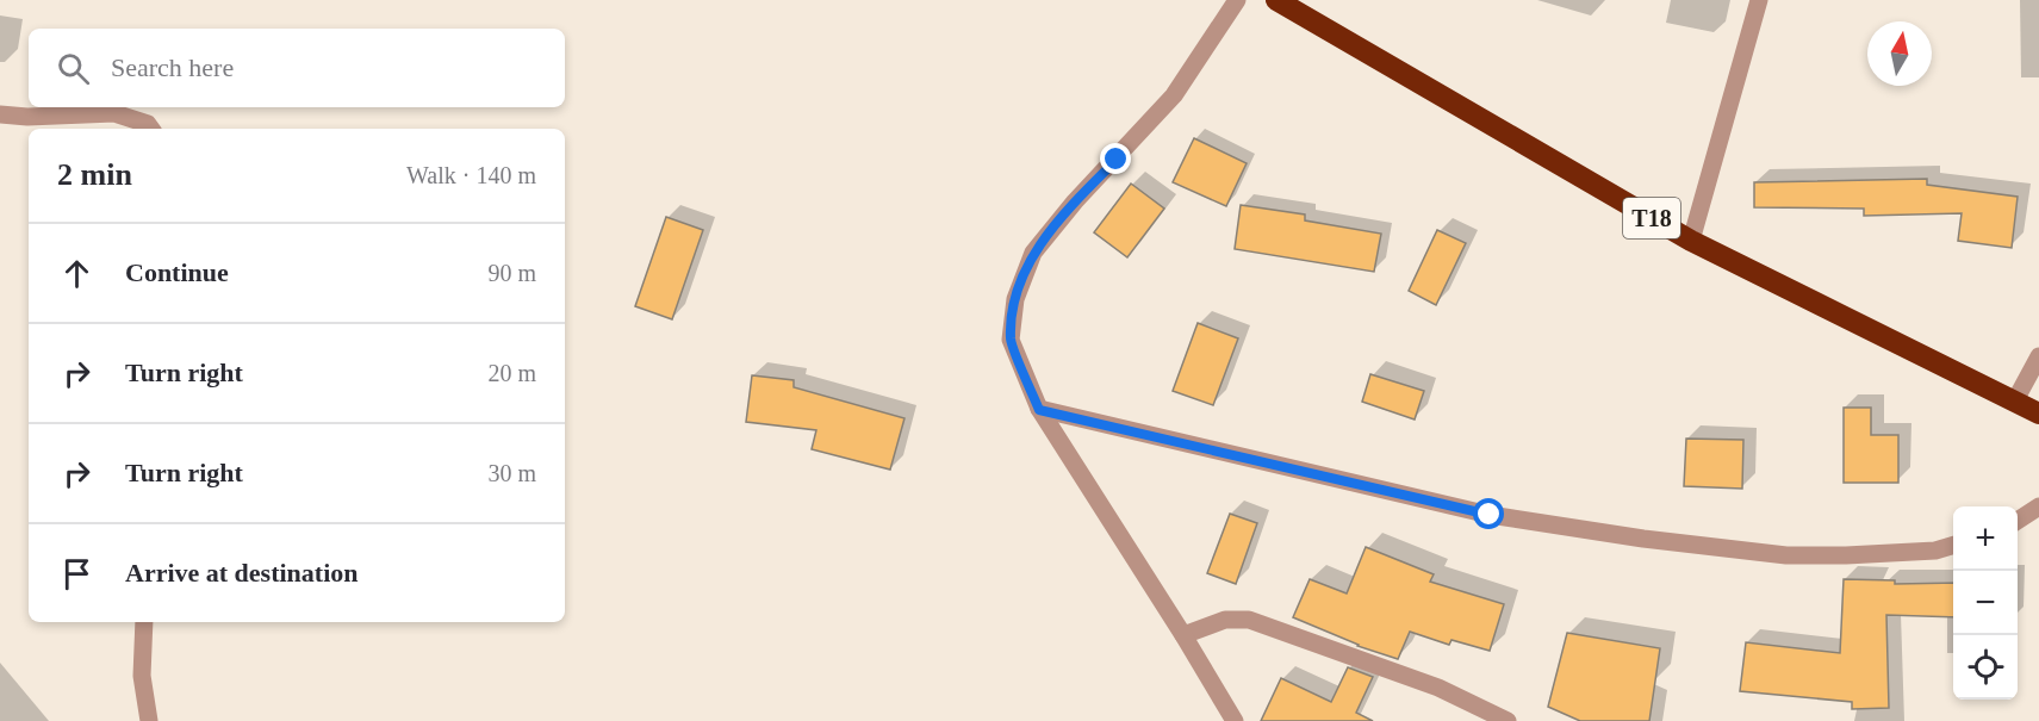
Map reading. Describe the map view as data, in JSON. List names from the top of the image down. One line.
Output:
{"streets":{"highway":["T18"]},"north":"top","page":{"search":"Search here","heading":["2 min","Walk · 140 m"],"list":[["Continue","90 m"],["Turn right","20 m"],["Turn right","30 m"],"Arrive at destination"],"map_buttons":["+","−"]}}
